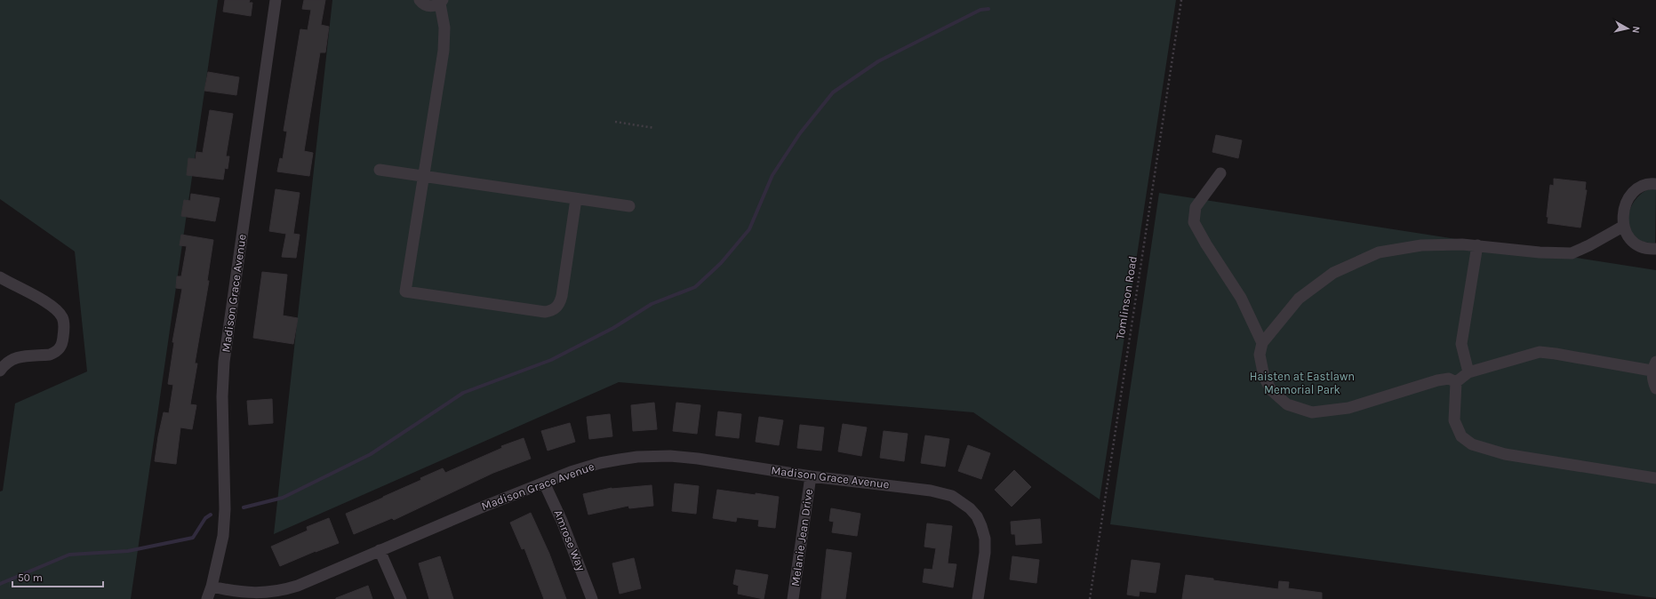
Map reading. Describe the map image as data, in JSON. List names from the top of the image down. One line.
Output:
{"streets":{"street":["Madison Grace Avenue","Melanie Jean Drive","Amrose Way"],"path":["Tomlinson Road"]},"crossings":[["Madison Grace Avenue","Melanie Jean Drive"],["Madison Grace Avenue","Amrose Way"]],"parks":["Haisten at Eastlawn Memorial Park"],"scale_bar":"50 m","north":"right"}
